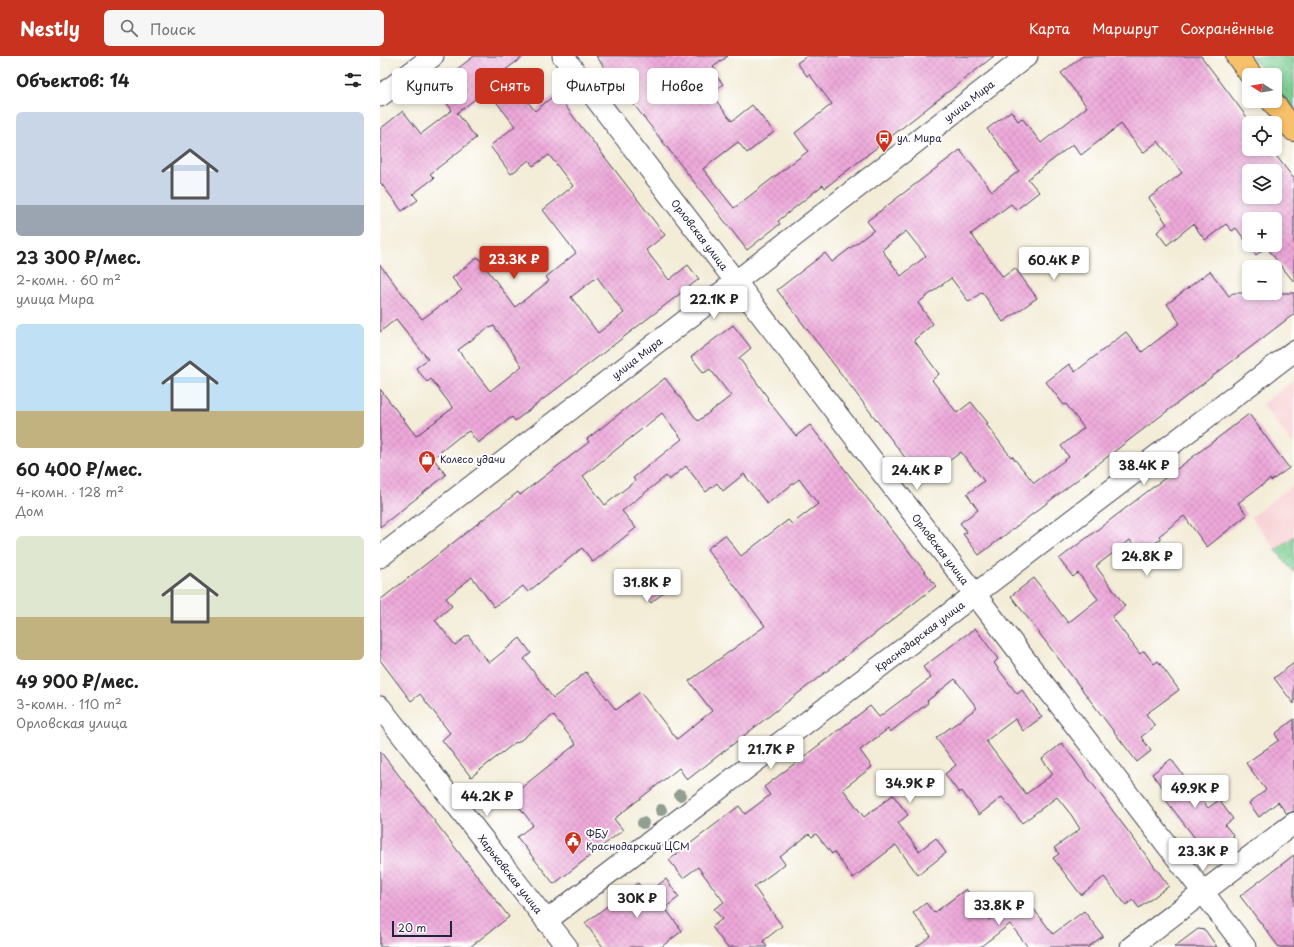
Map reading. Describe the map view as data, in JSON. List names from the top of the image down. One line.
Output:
{"streets":{"street":["улица Мира","Орловская улица","Краснодарская улица","Харьковская улица"]},"crossings":[["улица Мира","Орловская улица"],["Орловская улица","Краснодарская улица"],["Краснодарская улица","Харьковская улица"]],"places":{"bus stop":["ул. Мира"],"shop":["Колесо удачи"],"public building":["ФБУ Краснодарский ЦСМ"]},"scale_bar":"20 m","north":"left","page":{"header":"Nestly","search":"Поиск","nav":["Карта","Маршрут","Сохранённые"],"heading":"Объектов: 14","map_buttons":["+","−"],"chip":["Купить","Снять","Фильтры","Новое"],"list":[{"name":"23 300 ₽/мес.","note":"2-комн. · 60 m² · улица Мира"},{"name":"60 400 ₽/мес.","note":"4-комн. · 128 m² · Дом"},{"name":"49 900 ₽/мес.","note":"3-комн. · 110 m² · Орловская улица"}],"price":["23.3K ₽","60.4K ₽","22.1K ₽","38.4K ₽","24.4K ₽","24.8K ₽","31.8K ₽","21.7K ₽","34.9K ₽","49.9K ₽","44.2K ₽","23.3K ₽","30K ₽","33.8K ₽"],"scale":"20 m"}}
